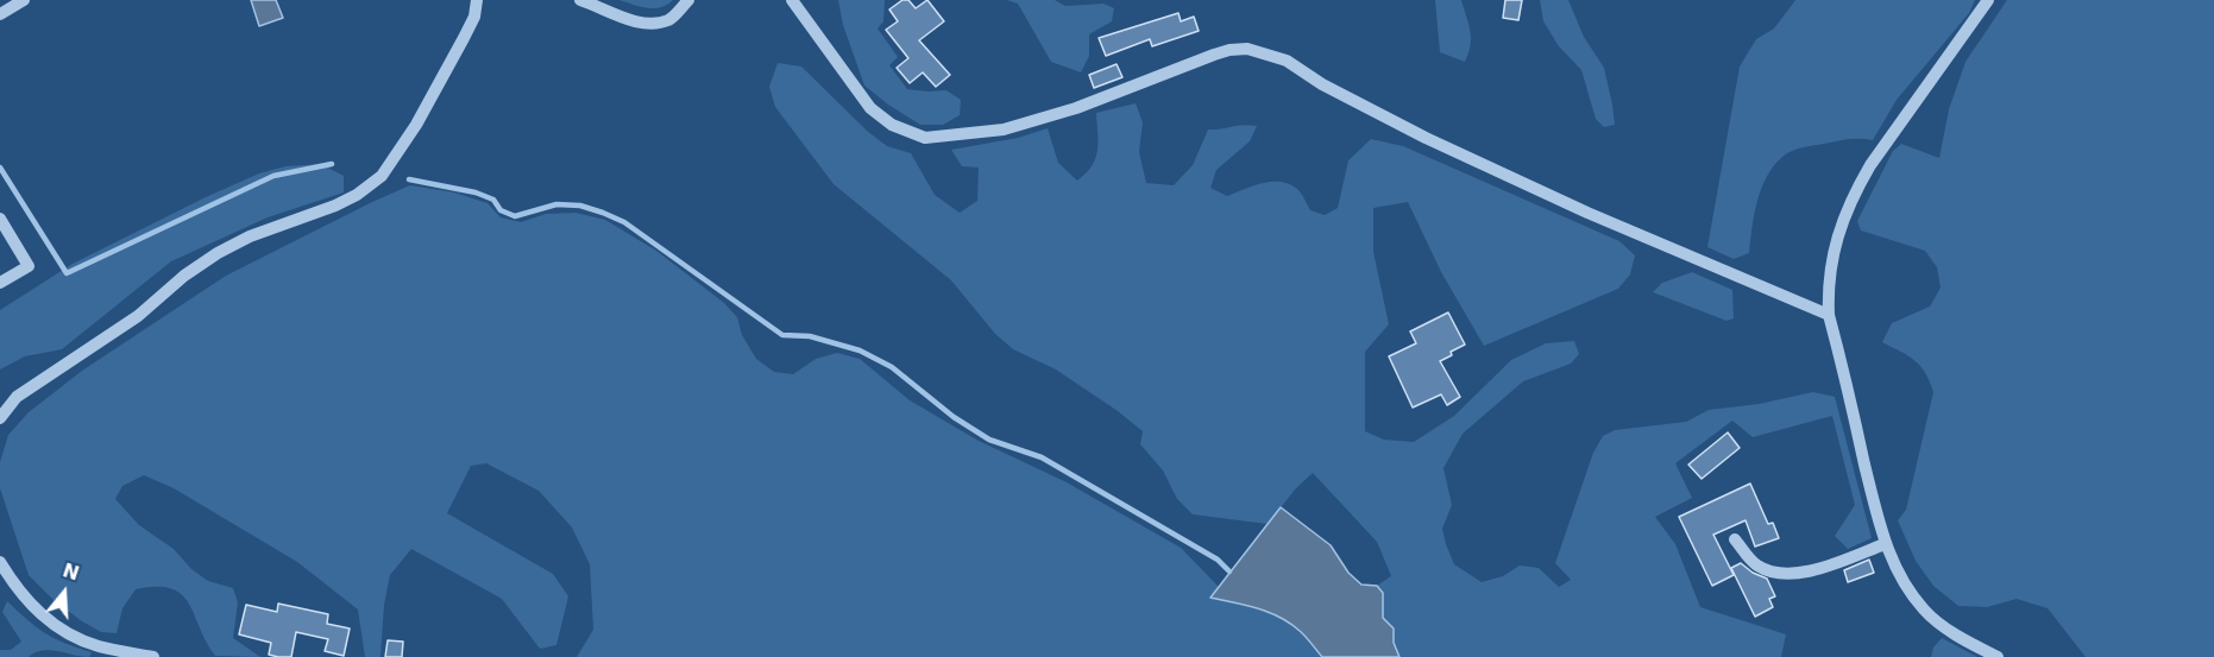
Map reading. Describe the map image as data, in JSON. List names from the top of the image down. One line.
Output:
{"north":"top"}
